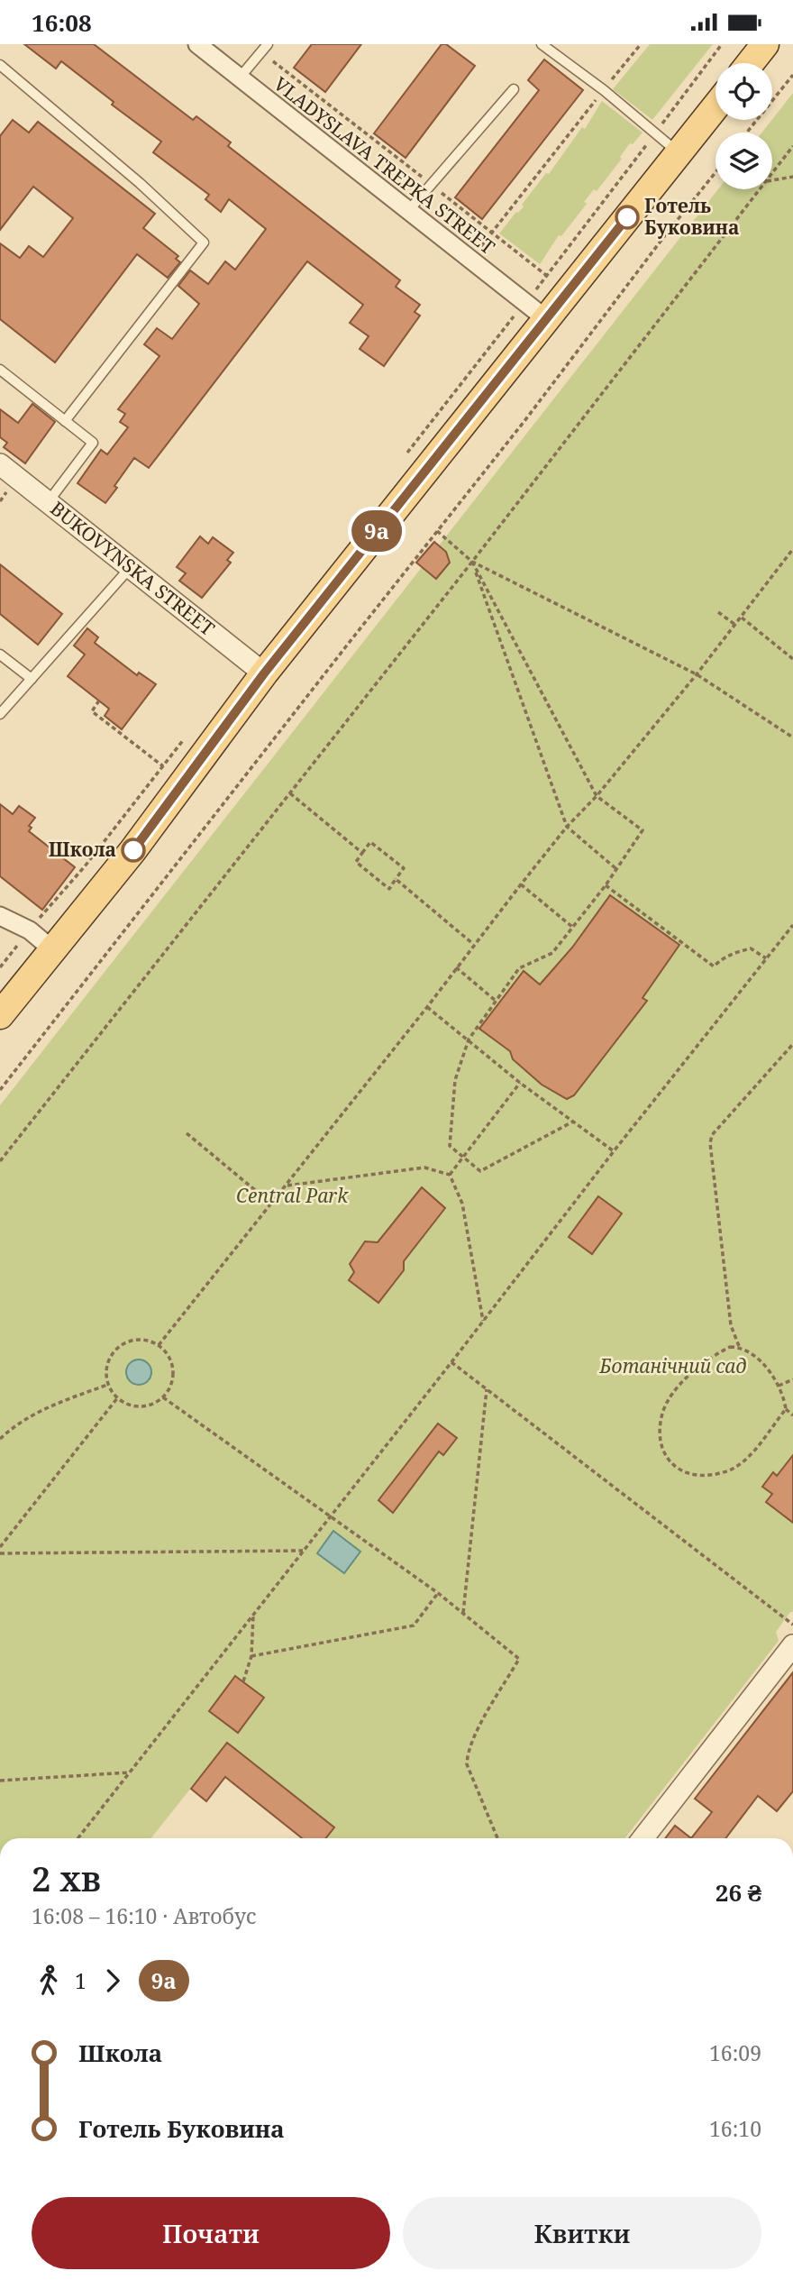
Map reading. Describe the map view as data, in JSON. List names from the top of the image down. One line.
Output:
{"streets":{"street":["VLADYSLAVA TREPKA STREET","BUKOVYNSKA STREET"]},"parks":["Central Park","Ботанічний сад"],"places":["Готель Буковина","Школа"],"lines":["bus line 9а"],"page":{"status":"16:08","on_map":"9а","heading":["2 хв","16:08 – 16:10 · Автобус","26 ₴"],"legs":["1","9а"],"list":[{"name":"Школа","value":"16:09"},{"name":"Готель Буковина","value":"16:10"}],"buttons":["Почати","Квитки"]}}
